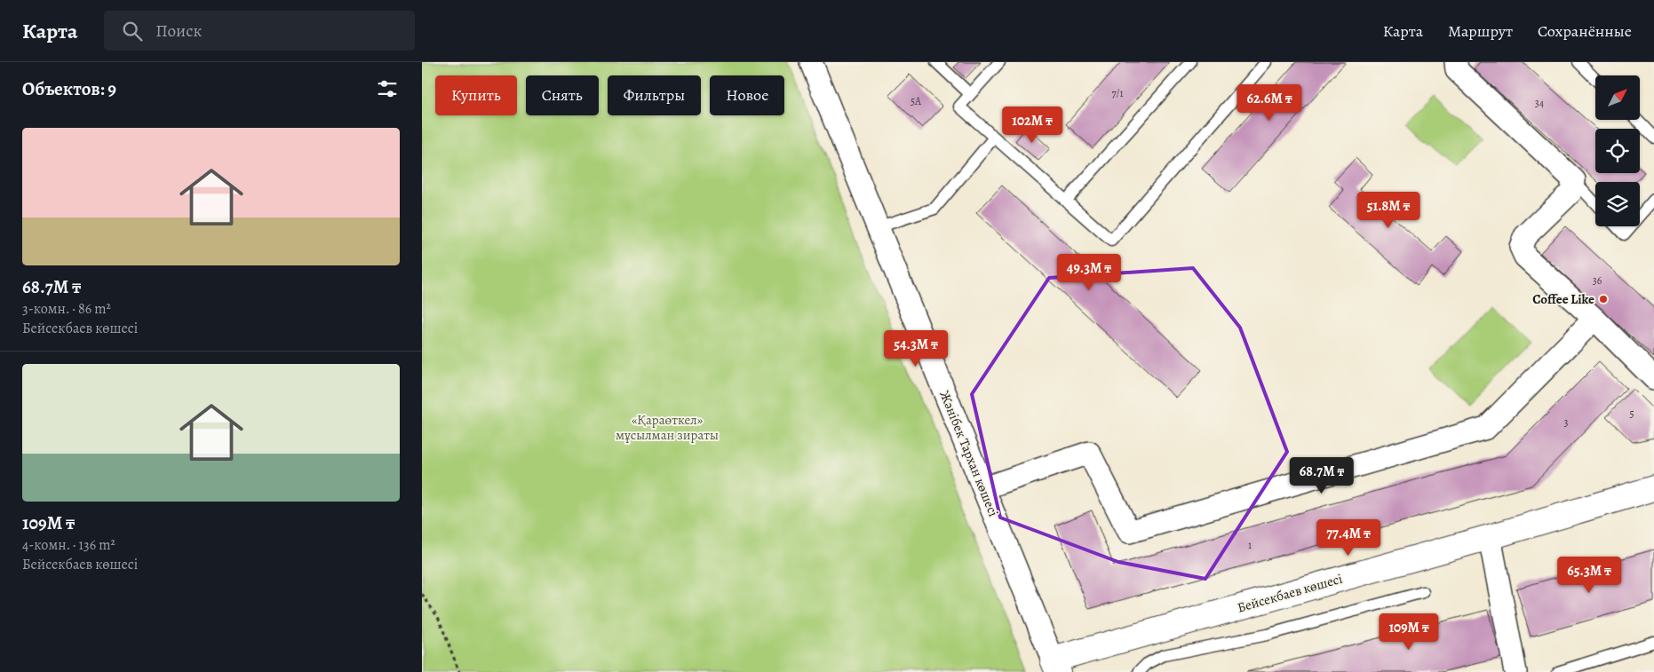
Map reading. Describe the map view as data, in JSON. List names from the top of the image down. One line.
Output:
{"streets":{"street":["Жәнібек Тархан көшесі","Бейсекбаев көшесі"]},"crossings":[["Жәнібек Тархан көшесі","Бейсекбаев көшесі"]],"parks":["«Қараөткел» мұсылман зираты"],"places":["Coffee Like"],"house_numbers":["7/1","5А","34","36","5","3","1"],"north":"top right","page":{"header":"Карта","search":"Поиск","nav":["Карта","Маршрут","Сохранённые"],"heading":"Объектов: 9","chip":["Купить","Снять","Фильтры","Новое"],"price":["62.6M ₸","102M ₸","51.8M ₸","49.3M ₸","54.3M ₸","68.7M ₸","77.4M ₸","65.3M ₸","109M ₸"],"list":[{"name":"68.7M ₸","note":"3-комн. · 86 m² · Бейсекбаев көшесі"},{"name":"109M ₸","note":"4-комн. · 136 m² · Бейсекбаев көшесі"}]}}
